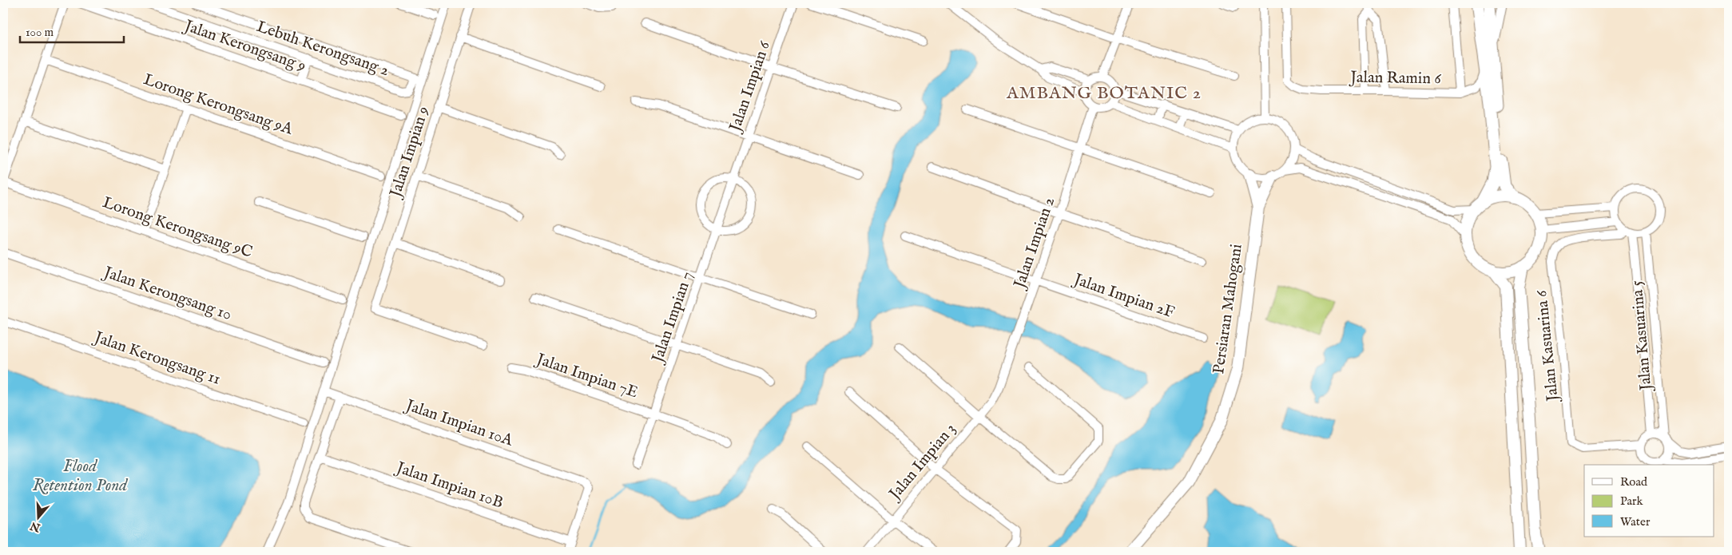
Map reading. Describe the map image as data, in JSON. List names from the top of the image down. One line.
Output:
{"streets":{"main road":["Persiaran Mahogani"],"street":["Jalan Kerongsang 9","Lebuh Kerongsang 2","Jalan Ramin 6","Jalan Impian 6","Lorong Kerongsang 9A","Jalan Impian 9","Lorong Kerongsang 9C","Jalan Impian 2","Jalan Kerongsang 10","Jalan Impian 2F","Jalan Impian 7","Jalan Kasuarina 5","Jalan Kasuarina 6","Jalan Kerongsang 11","Jalan Impian 7E","Jalan Impian 10A","Jalan Impian 3","Jalan Impian 10B"]},"crossings":[["Jalan Impian 6","Jalan Impian 7"],["Jalan Impian 2","Jalan Impian 2F"],["Jalan Impian 2","Jalan Impian 3"],["Jalan Impian 7","Jalan Impian 7E"],["Jalan Kasuarina 5","Jalan Kasuarina 6"],["Jalan Impian 10A","Jalan Impian 10B"]],"districts":["AMBANG BOTANIC 2"],"water":["Flood Retention Pond"],"legend":["Road","Park","Water"],"scale_bar":"100 m","north":"bottom"}
